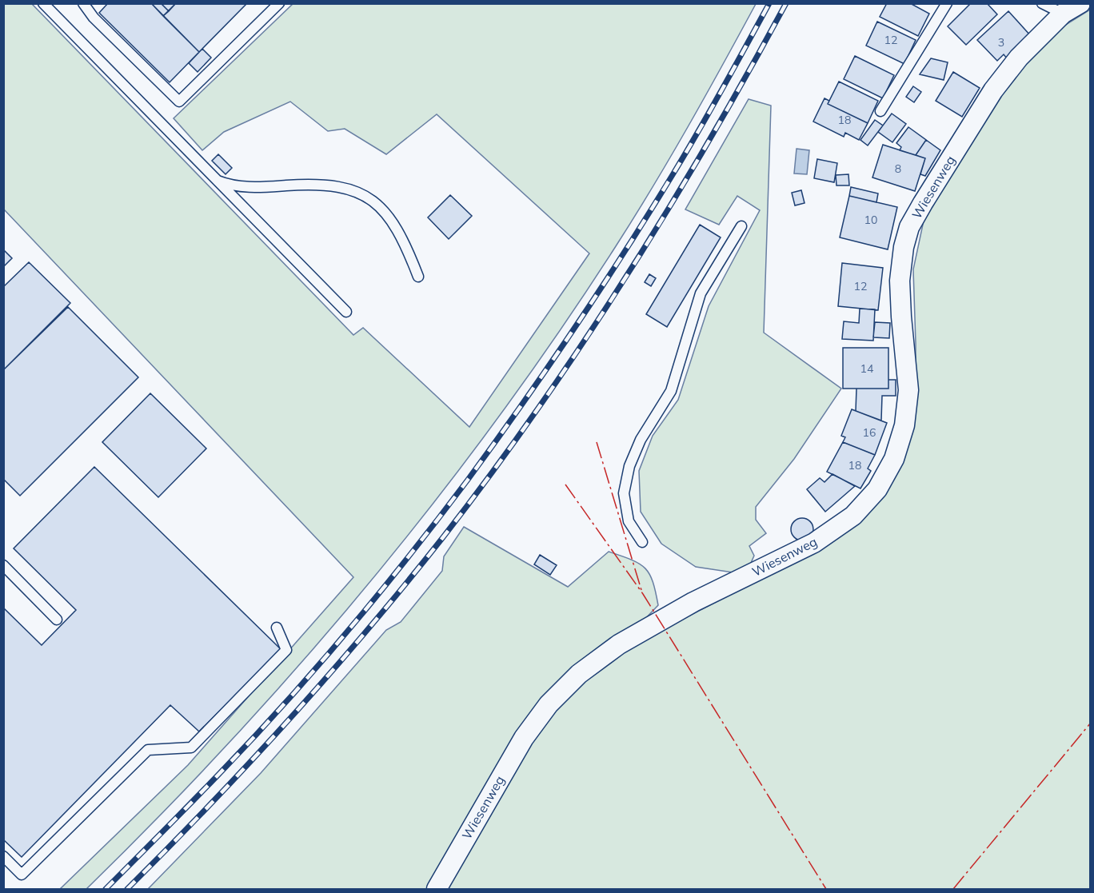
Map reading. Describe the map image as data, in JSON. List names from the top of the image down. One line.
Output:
{"streets":{"street":["Wiesenweg"]},"house_numbers":["12","3","18","8","10","12","14","16","18"]}
